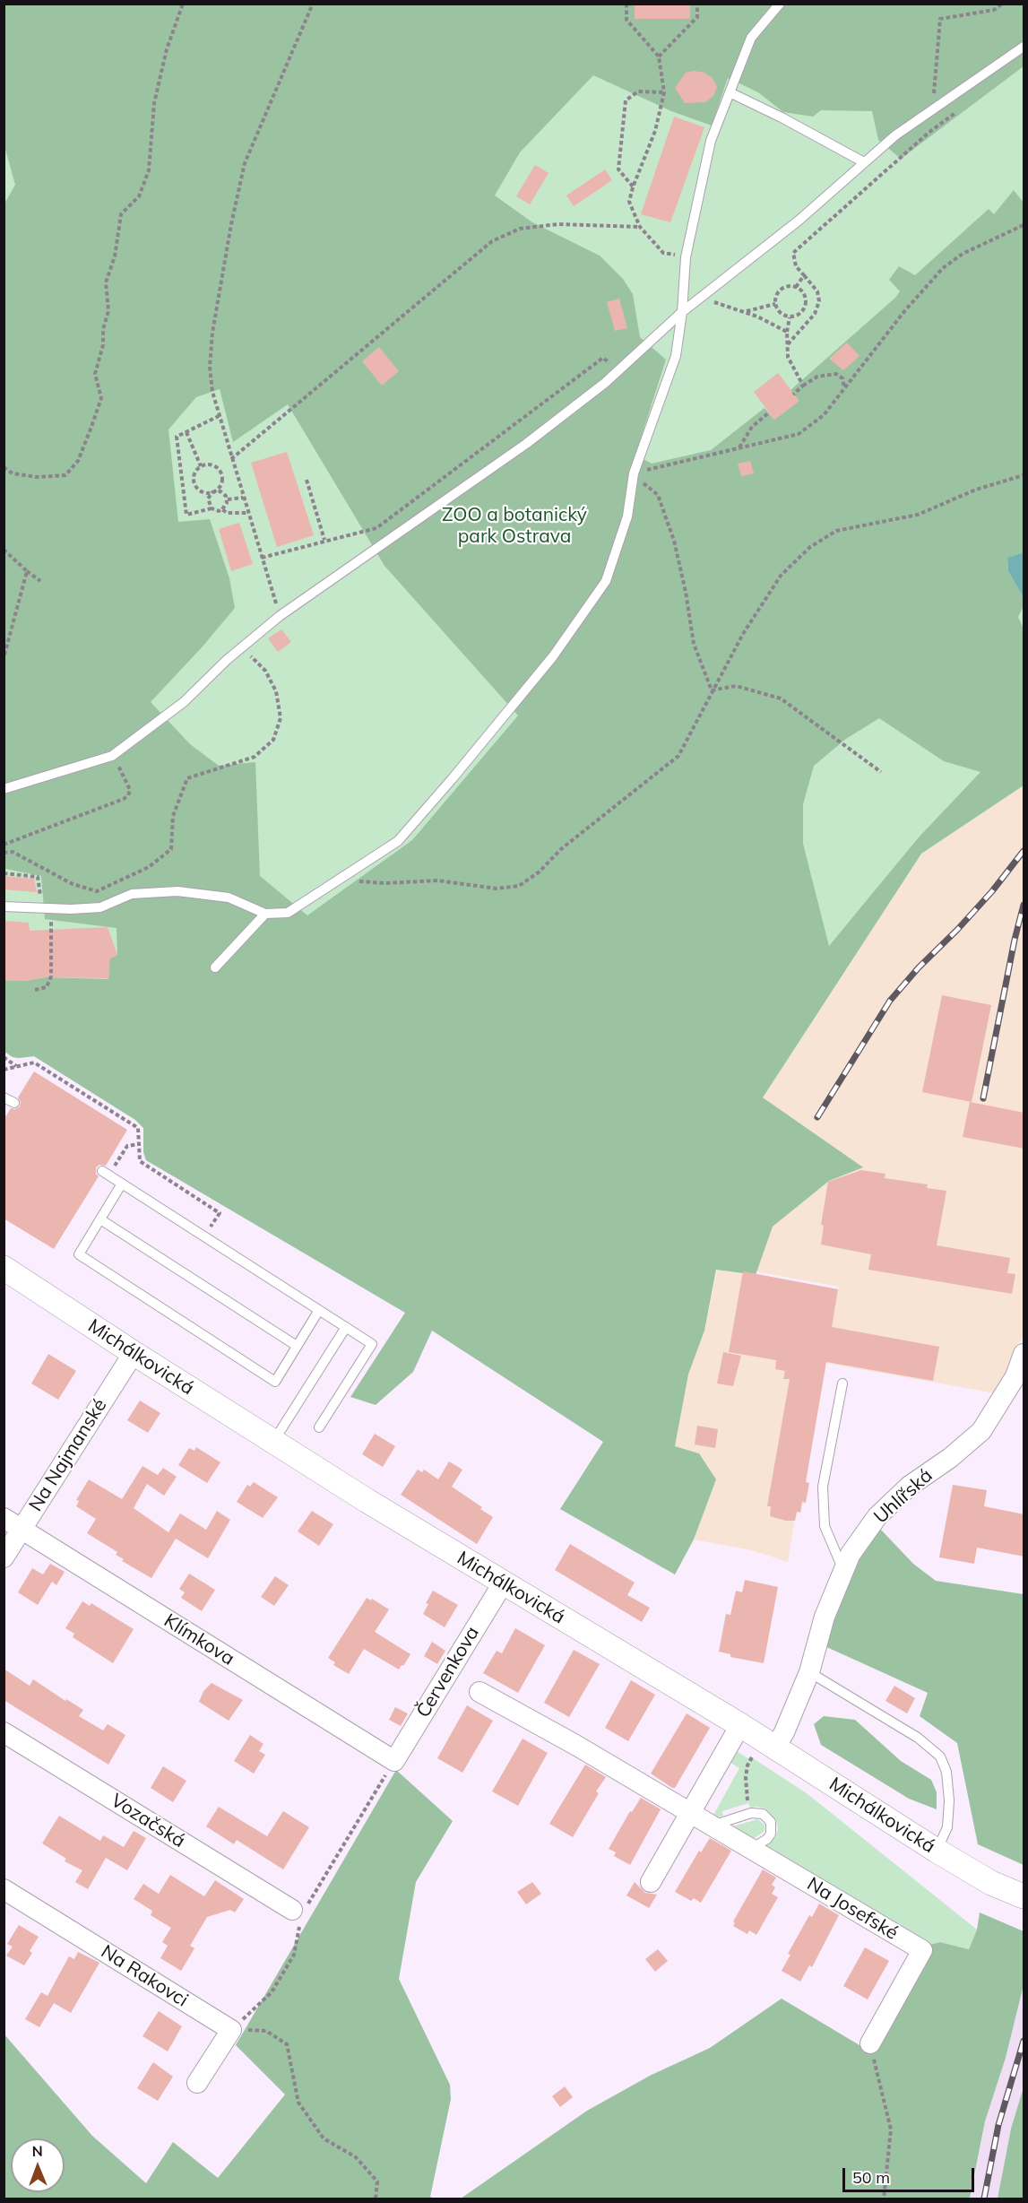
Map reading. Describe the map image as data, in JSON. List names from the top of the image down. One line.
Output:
{"streets":{"street":["Michálkovická","Na Najmanské","Uhlířská","Klímkova","Červenkova","Vozačská","Na Josefské","Na Rakovci"]},"crossings":[["Michálkovická","Na Najmanské"],["Michálkovická","Uhlířská"],["Michálkovická","Červenkova"],["Na Najmanské","Klímkova"],["Klímkova","Červenkova"]],"parks":["ZOO a botanický park Ostrava"],"scale_bar":"50 m","north":"top"}
